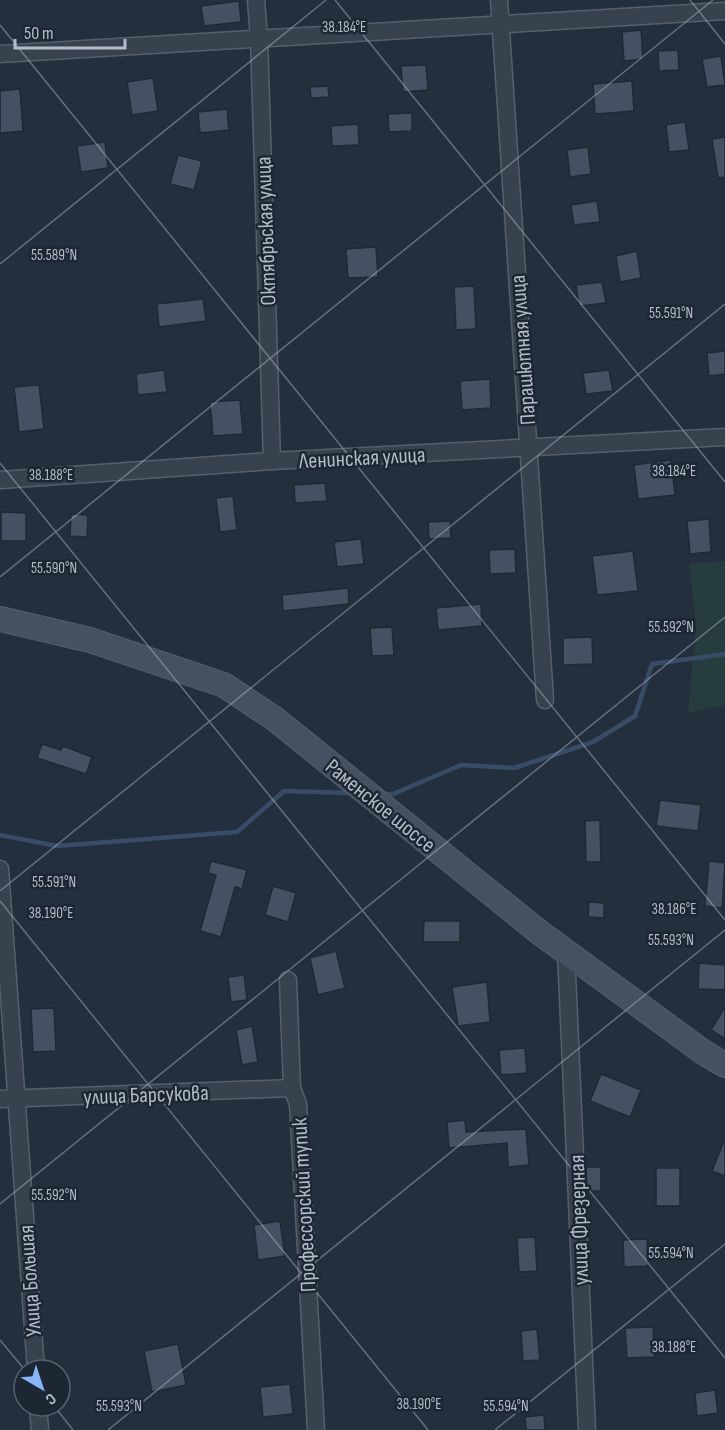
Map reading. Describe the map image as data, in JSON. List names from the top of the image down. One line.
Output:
{"streets":{"main road":["Раменское шоссе"],"street":["Октябрьская улица","Парашютная улица","Ленинская улица","улица Барсукова","Профессорский тупик","улица Фрезерная","Улица Большая"]},"crossings":[["Октябрьская улица","Ленинская улица"],["Парашютная улица","Ленинская улица"],["Раменское шоссе","улица Фрезерная"],["улица Барсукова","Профессорский тупик"],["улица Барсукова","Улица Большая"]],"scale_bar":"50 m","north":"bottom right","coordinates":["38.184°E","55.589°N","55.591°N","38.188°E","55.590°N","55.592°N","38.186°E","38.190°E","55.593°N","55.594°N"]}
